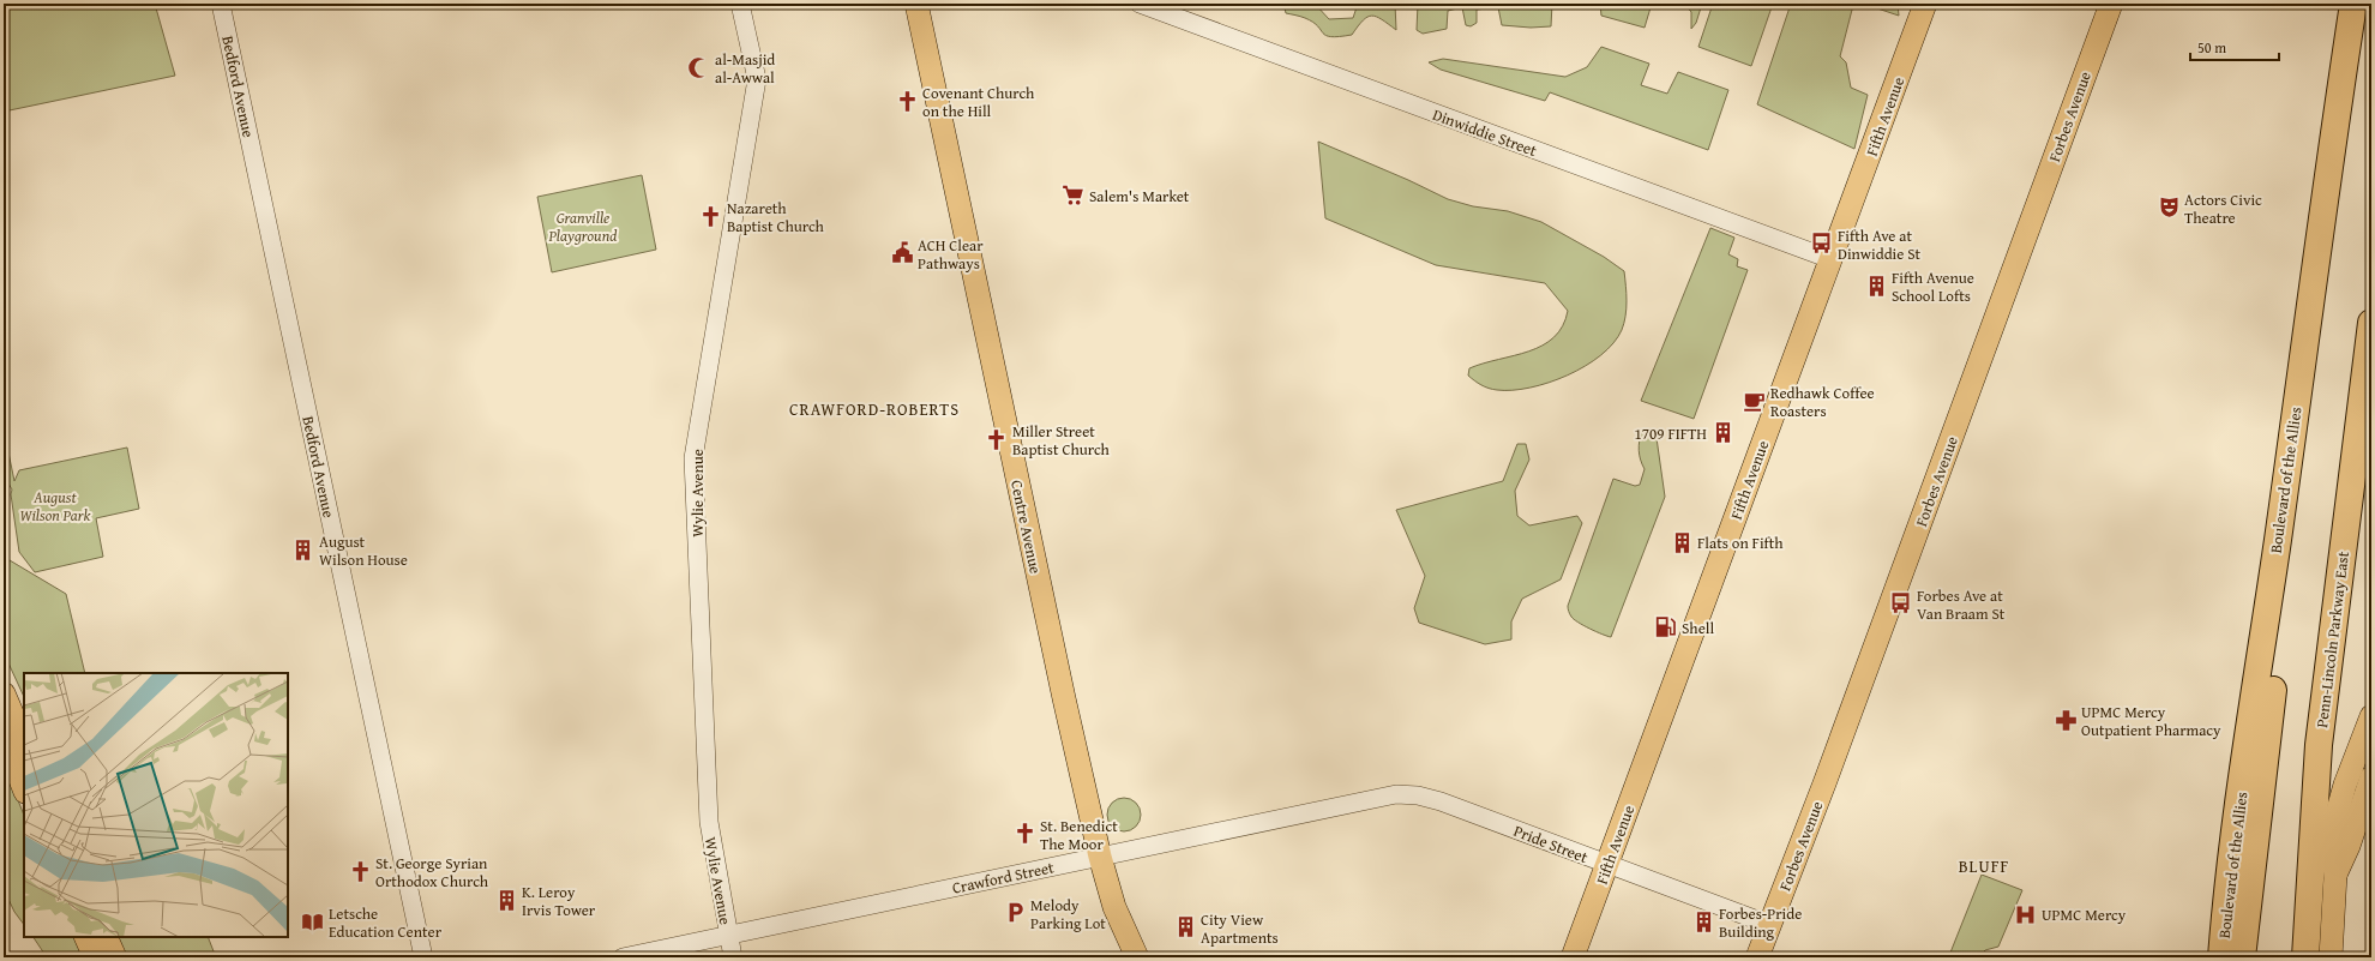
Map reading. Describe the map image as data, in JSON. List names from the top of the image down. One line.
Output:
{"streets":{"highway":["Boulevard of the Allies","Penn-Lincoln Parkway East"],"main road":["Fifth Avenue","Forbes Avenue","Centre Avenue"],"street":["Bedford Avenue","Dinwiddie Street","Wylie Avenue","Pride Street","Crawford Street"]},"crossings":[["Fifth Avenue","Dinwiddie Street"],["Fifth Avenue","Pride Street"],["Forbes Avenue","Pride Street"],["Wylie Avenue","Crawford Street"],["Centre Avenue","Crawford Street"],["Pride Street","Crawford Street"]],"districts":["CRAWFORD-ROBERTS","BLUFF"],"parks":["Granville Playground","August Wilson Park"],"places":{"mosque":["al-Masjid al-Awwal"],"church":["Covenant Church on the Hill","Nazareth Baptist Church","Miller Street Baptist Church","St. Benedict The Moor","St. George Syrian Orthodox Church"],"supermarket":["Salem's Market"],"theatre":["Actors Civic Theatre"],"bus stop":["Fifth Ave at Dinwiddie St","Forbes Ave at Van Braam St"],"public building":["ACH Clear Pathways"],"building":["Fifth Avenue School Lofts","1709 FIFTH","Flats on Fifth","August Wilson House","K. Leroy Irvis Tower","Forbes-Pride Building","City View Apartments"],"cafe":["Redhawk Coffee Roasters"],"fuel station":["Shell"],"pharmacy":["UPMC Mercy Outpatient Pharmacy"],"parking":["Melody Parking Lot"],"hospital":["UPMC Mercy"],"library":["Letsche Education Center"]},"scale_bar":"50 m"}
